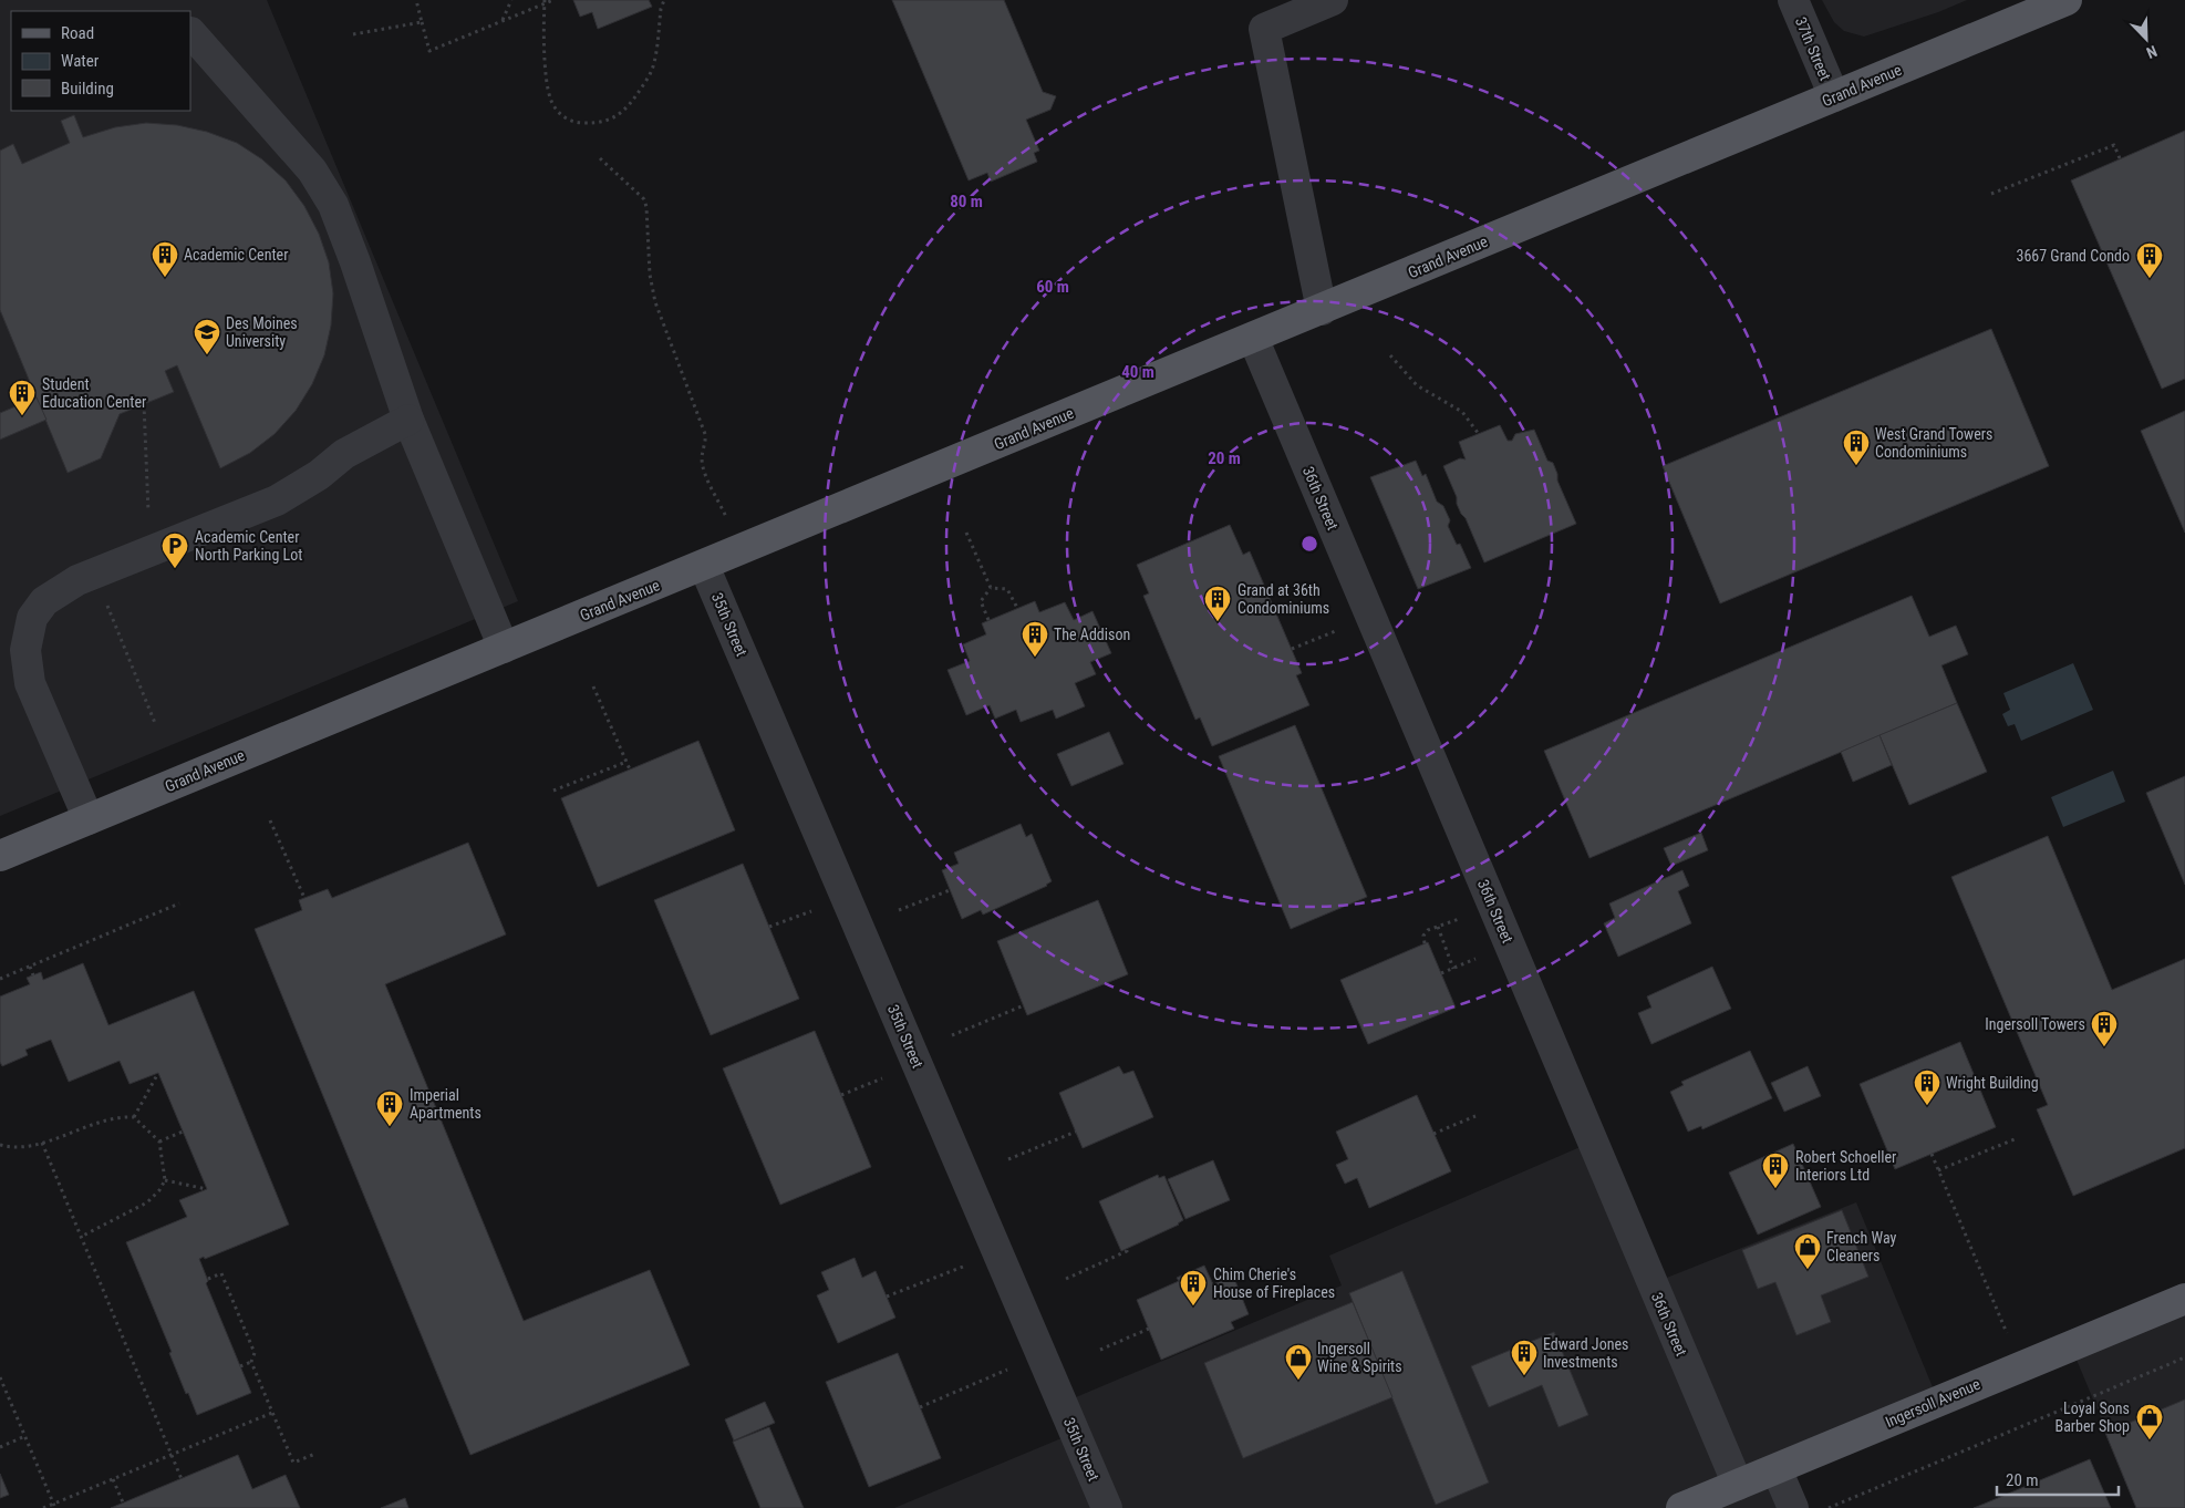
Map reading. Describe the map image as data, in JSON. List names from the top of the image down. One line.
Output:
{"streets":{"main road":["Grand Avenue","Ingersoll Avenue"],"street":["37th Street","36th Street","35th Street"]},"crossings":[["37th Street","Grand Avenue"],["Grand Avenue","36th Street"],["Grand Avenue","35th Street"],["36th Street","Ingersoll Avenue"]],"places":{"building":["Academic Center","3667 Grand Condo","Student Education Center","West Grand Towers Condominiums","Grand at 36th Condominiums","The Addison","Ingersoll Towers","Wright Building","Imperial Apartments","Robert Schoeller Interiors Ltd","Chim Cherie's House of Fireplaces","Edward Jones Investments"],"school or university":["Des Moines University"],"parking":["Academic Center North Parking Lot"],"shop":["French Way Cleaners","Ingersoll Wine & Spirits","Loyal Sons Barber Shop"]},"legend":["Road","Water","Building"],"scale_bar":"20 m","north":"bottom right","rings":["80 m","60 m","40 m","20 m"]}
